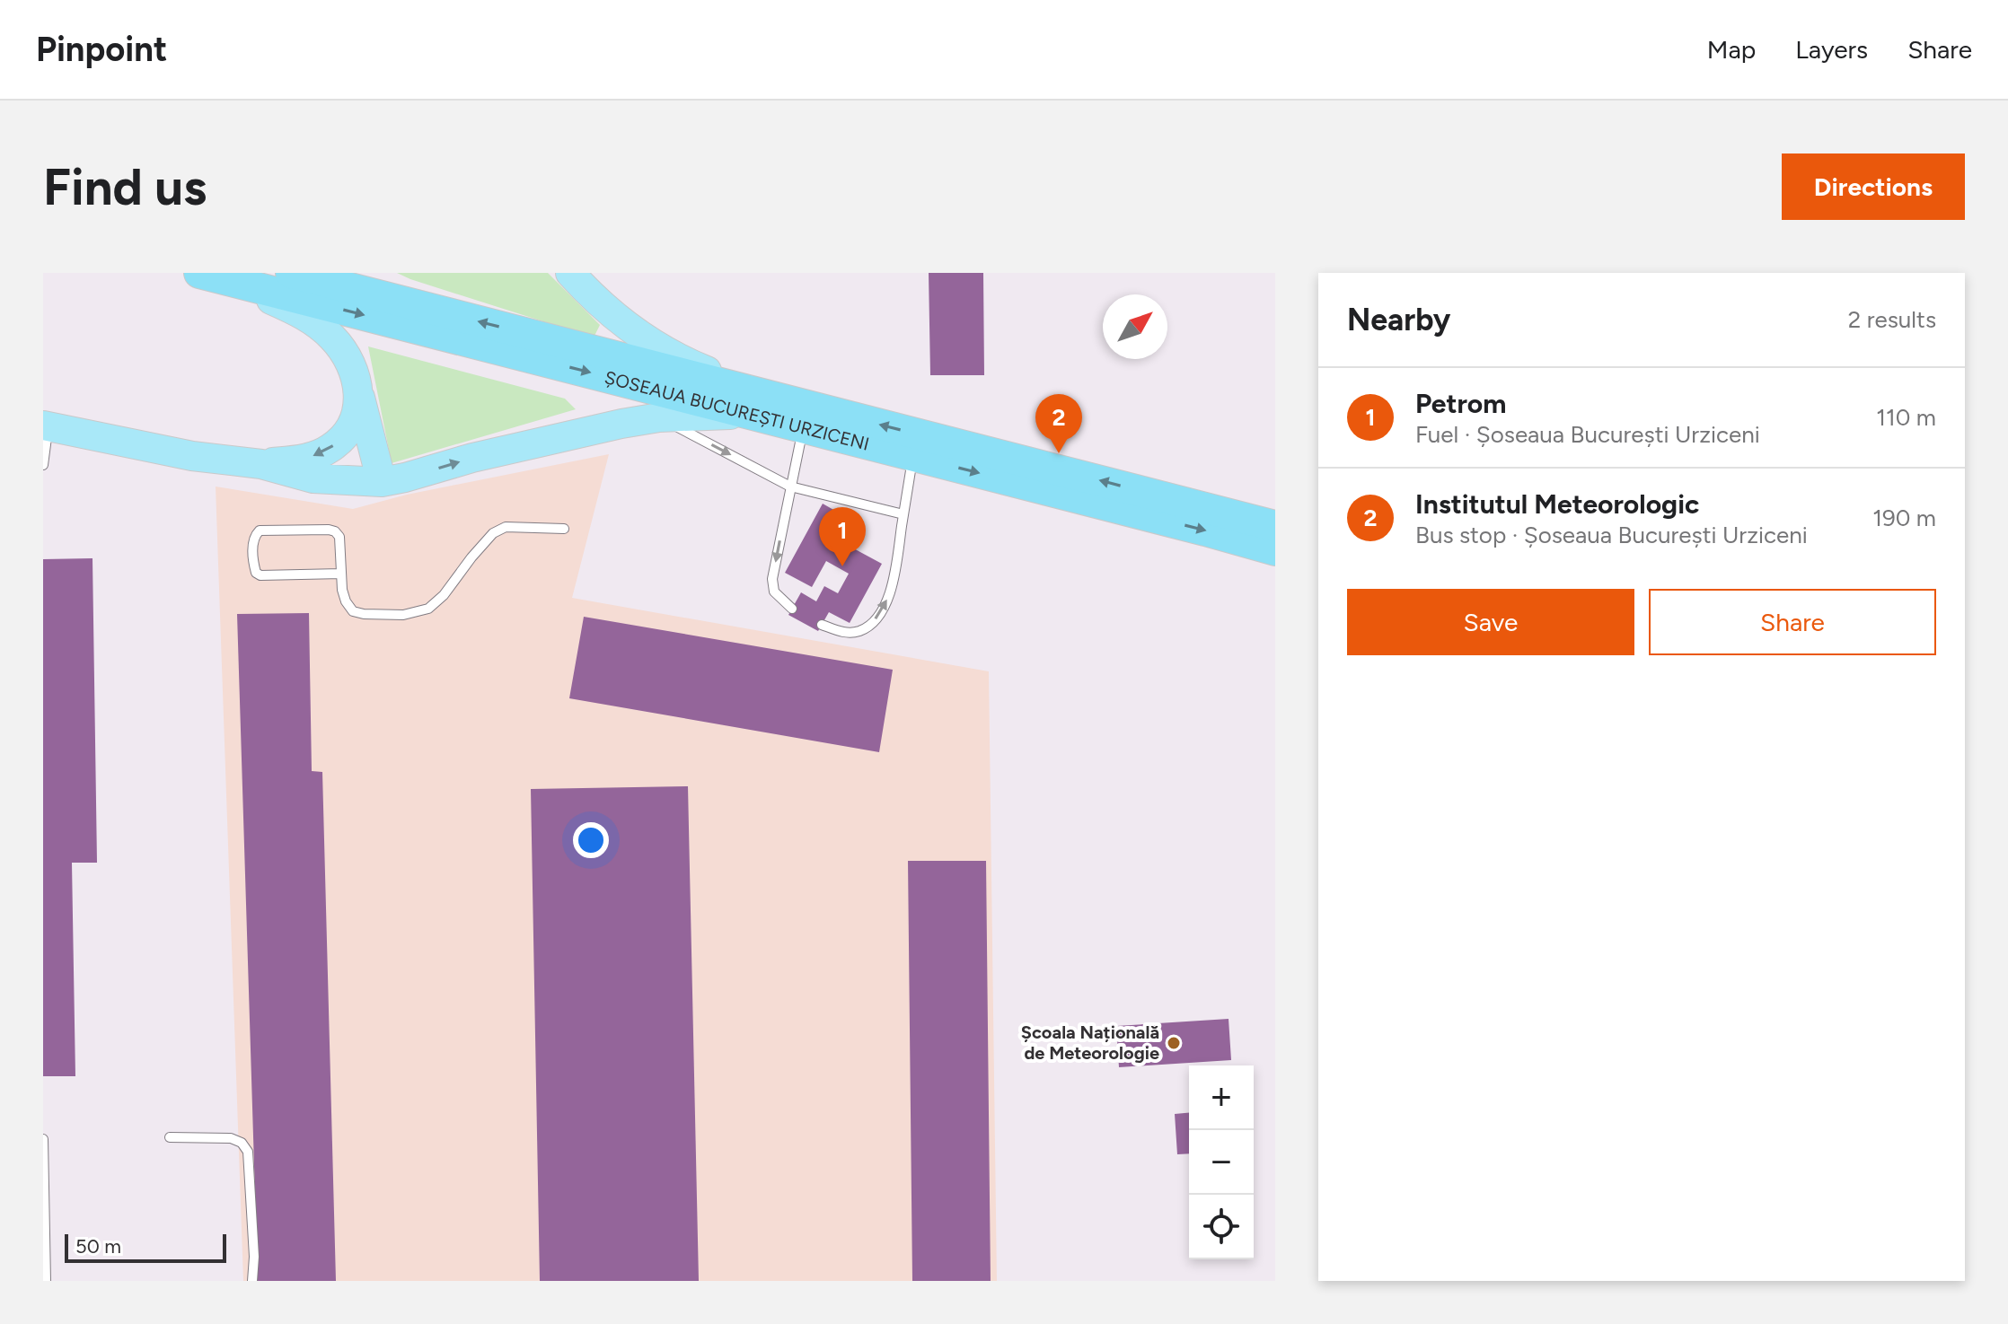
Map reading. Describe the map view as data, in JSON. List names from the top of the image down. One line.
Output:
{"streets":{"highway":["ȘOSEAUA BUCUREȘTI URZICENI"]},"places":["Școala Națională de Meteorologie"],"scale_bar":"50 m","north":"top right","page":{"header":"Pinpoint","nav":["Map","Layers","Share"],"buttons":["Directions",["Save","Share"]],"title":"Find us","heading":["Nearby","2 results"],"list":[{"mark":"1","name":"Petrom","note":"Fuel · Șoseaua București Urziceni","value":"110 m"},{"mark":"2","name":"Institutul Meteorologic","note":"Bus stop · Șoseaua București Urziceni","value":"190 m"}],"pins":["2","1"],"map_buttons":["+","−"],"scale":"50 m"}}
